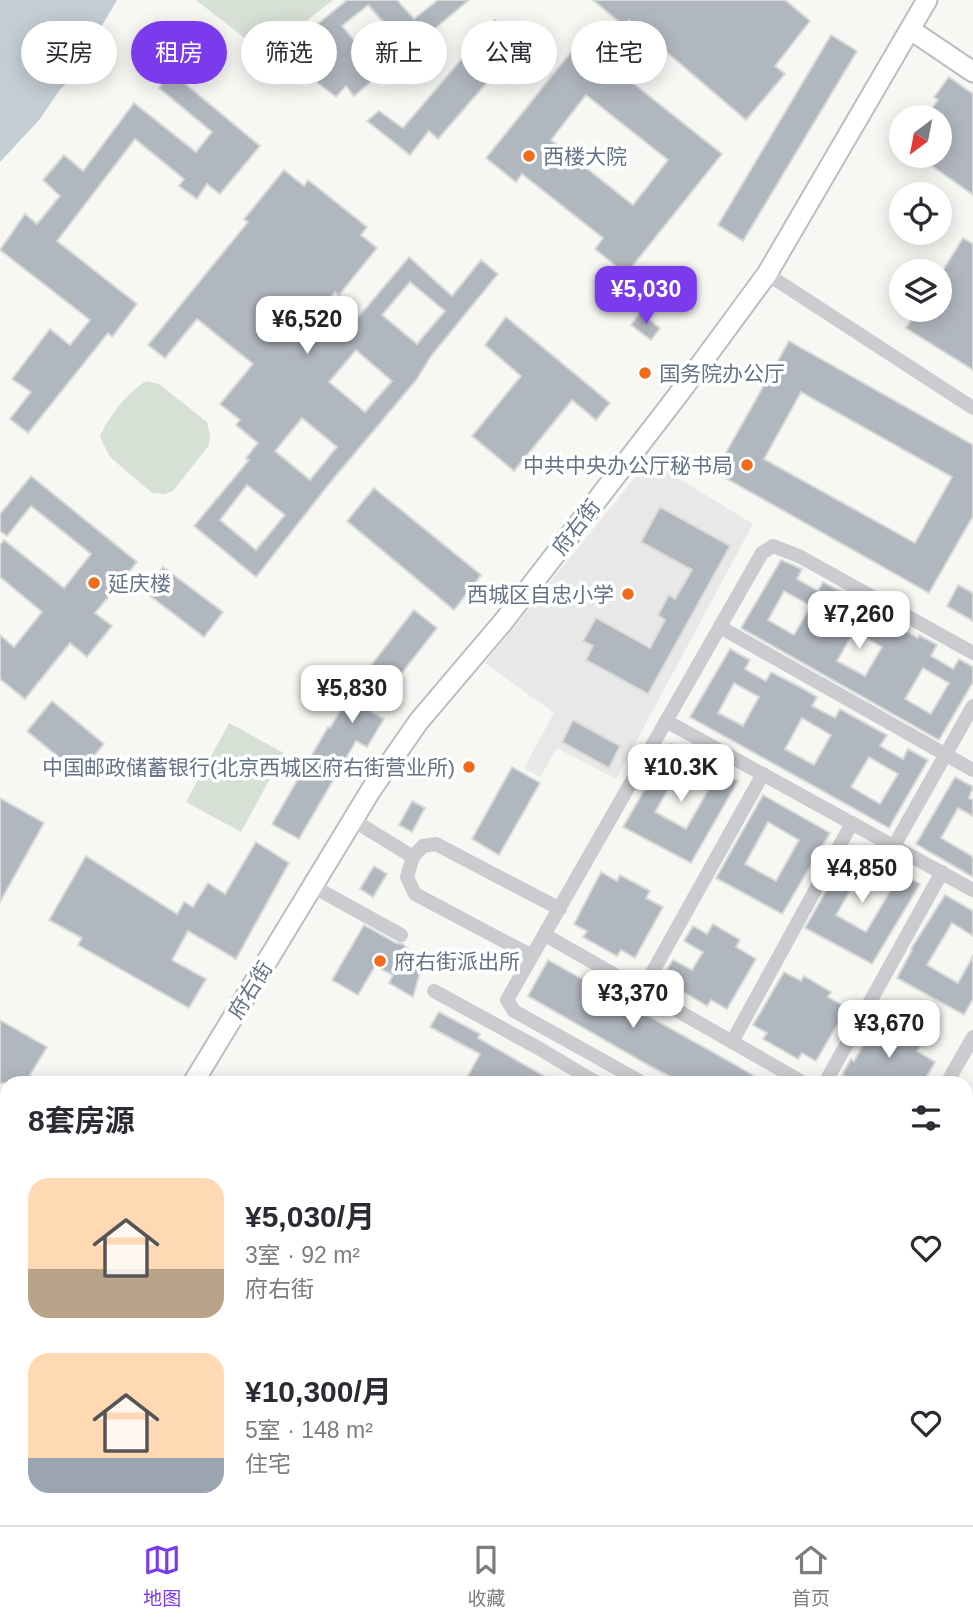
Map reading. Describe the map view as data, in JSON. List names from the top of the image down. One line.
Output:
{"streets":{"main road":["府右街"]},"places":["西楼大院","国务院办公厅","中共中央办公厅秘书局","延庆楼","西城区自忠小学","中国邮政储蓄银行(北京西城区府右街营业所)","府右街派出所"],"north":"bottom left","page":{"chip":["买房","租房","筛选","新上","公寓","住宅"],"price":["¥5,030","¥6,520","¥7,260","¥5,830","¥10.3K","¥4,850","¥3,370","¥3,670"],"heading":"8套房源","list":[{"name":"¥5,030/月","note":"3室 · 92 m² · 府右街"},{"name":"¥10,300/月","note":"5室 · 148 m² · 住宅"}],"tabs":["地图","收藏","首页"]}}
